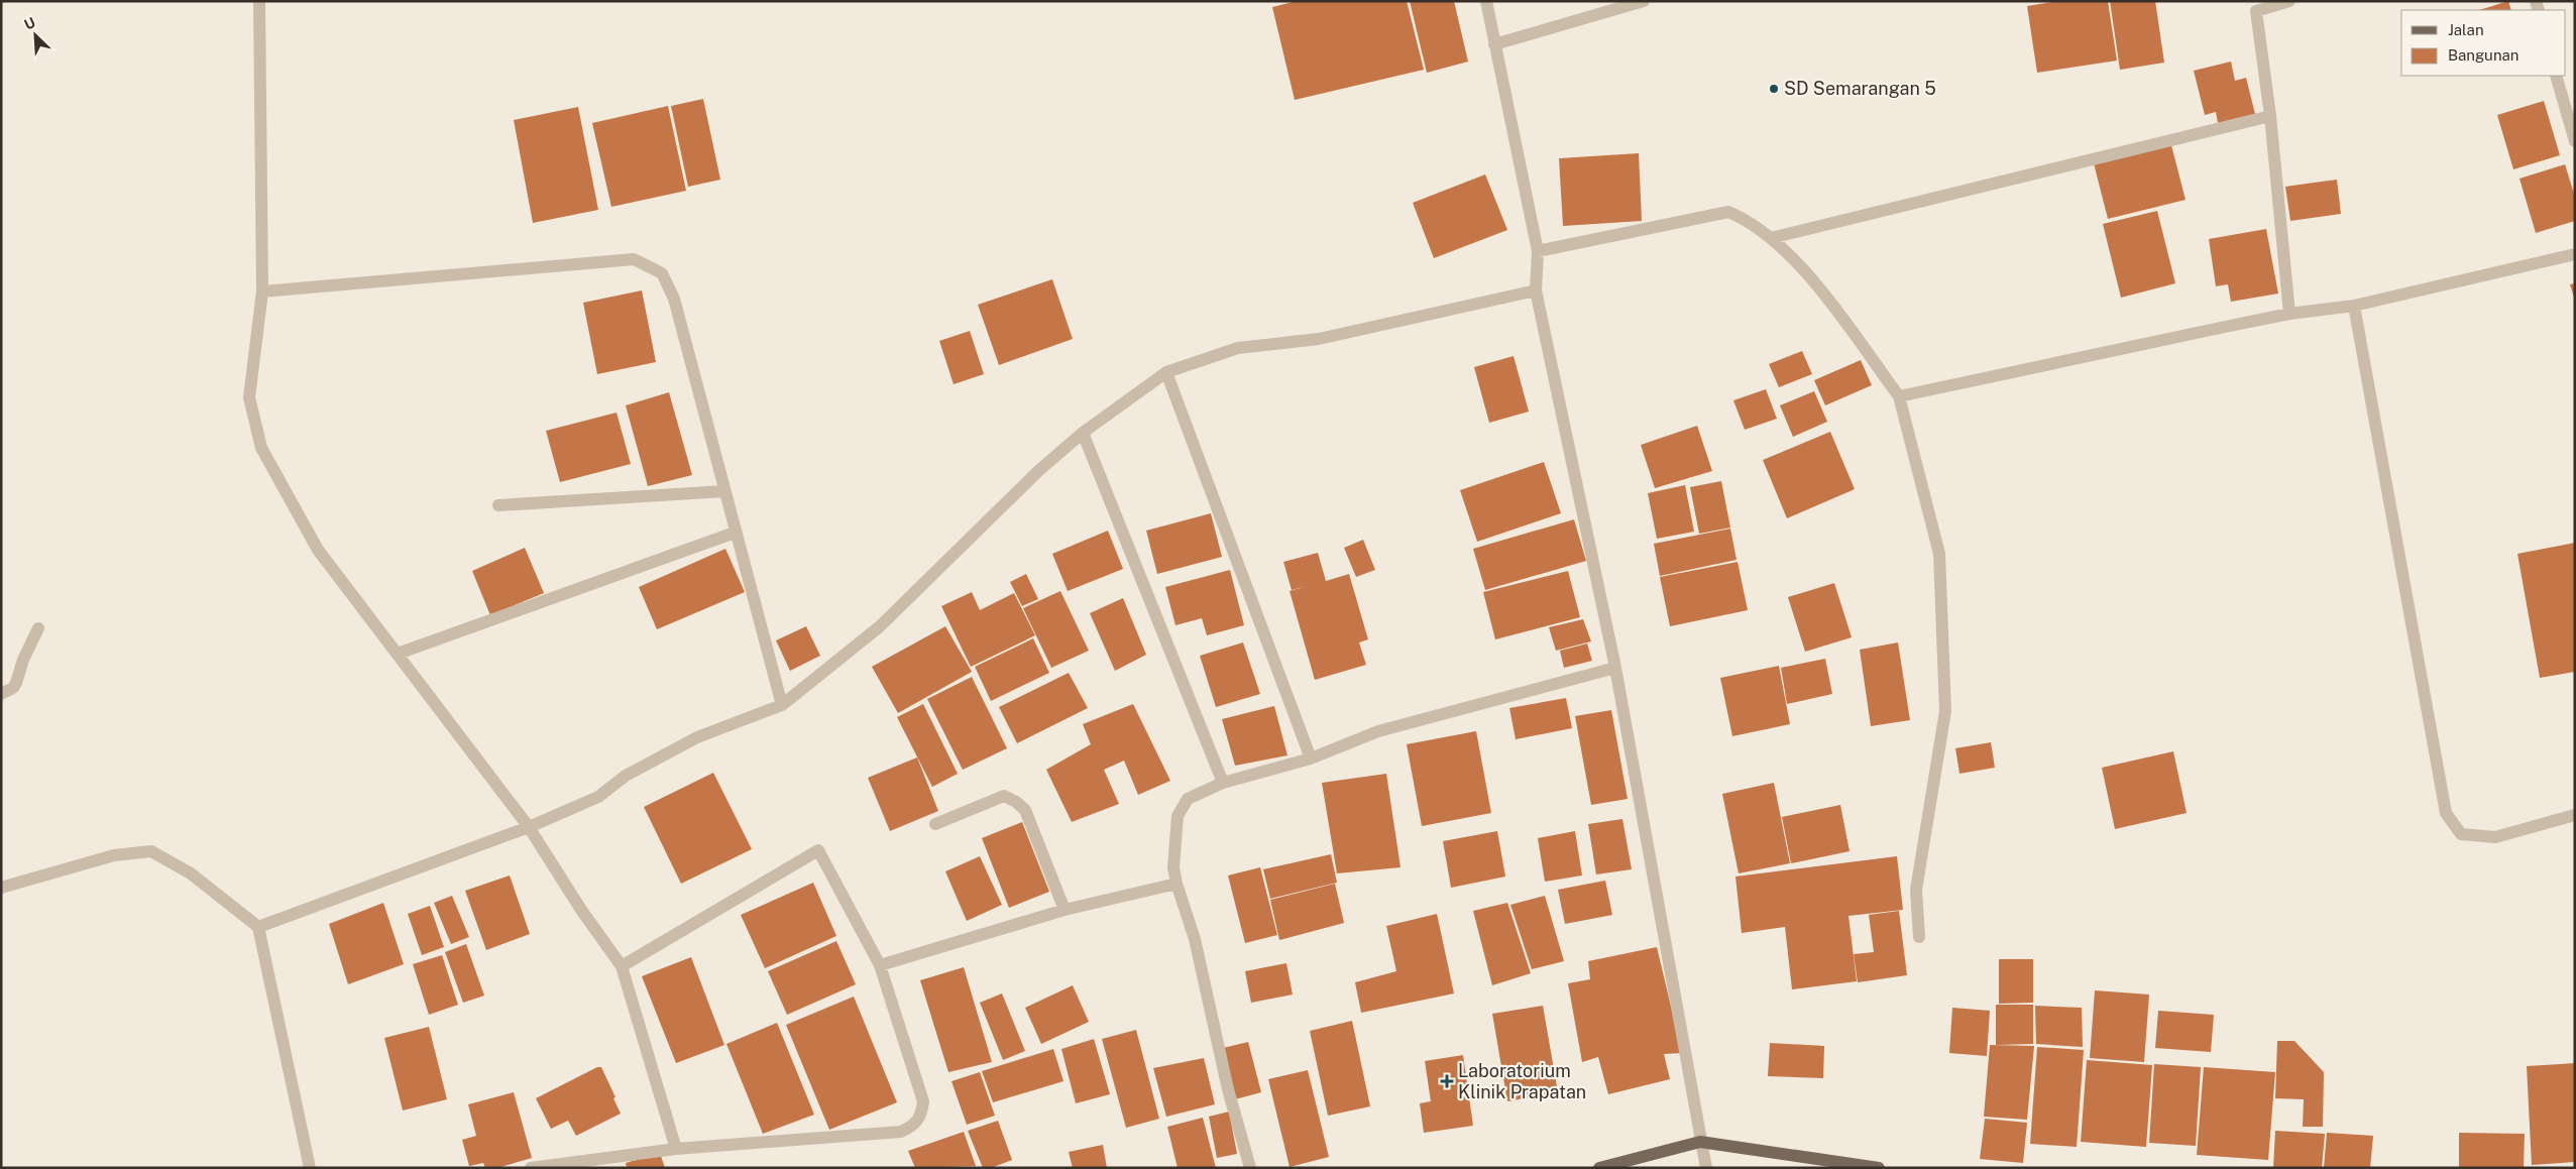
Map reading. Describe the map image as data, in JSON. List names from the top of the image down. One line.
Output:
{"places":{"other":["SD Semarangan 5"],"health":["Laboratorium Klinik Prapatan"]},"legend":["Jalan","Bangunan"],"north":"top left"}
